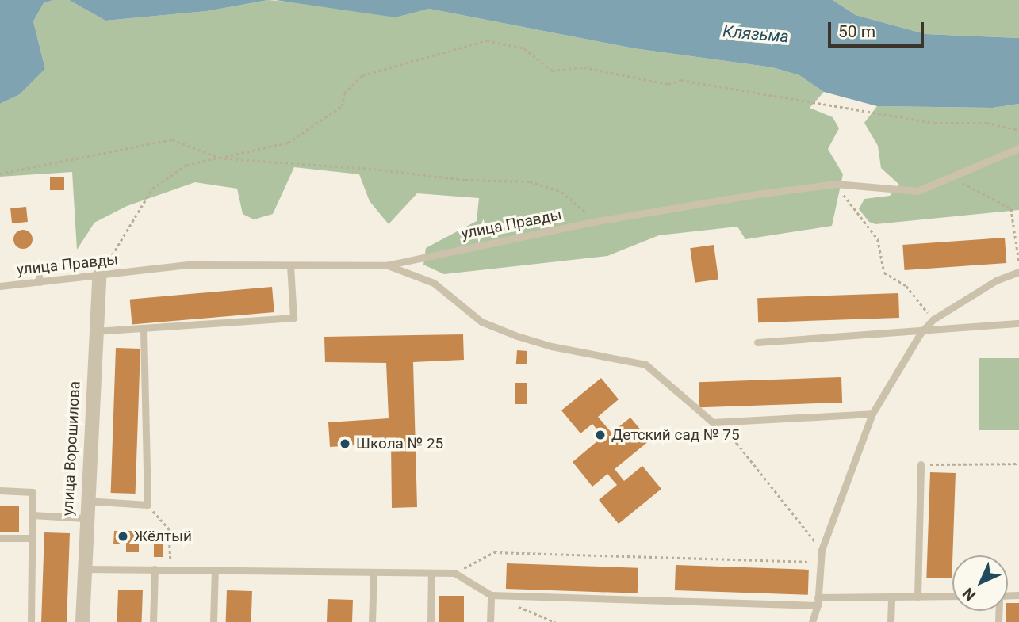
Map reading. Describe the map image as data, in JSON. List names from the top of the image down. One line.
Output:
{"streets":{"street":["улица Ворошилова"],"lane":["улица Правды"]},"crossings":[["улица Правды","улица Ворошилова"]],"water":["Клязьма"],"places":["Детский сад № 75","Школа № 25","Жёлтый"],"scale_bar":"50 m","north":"bottom left"}
